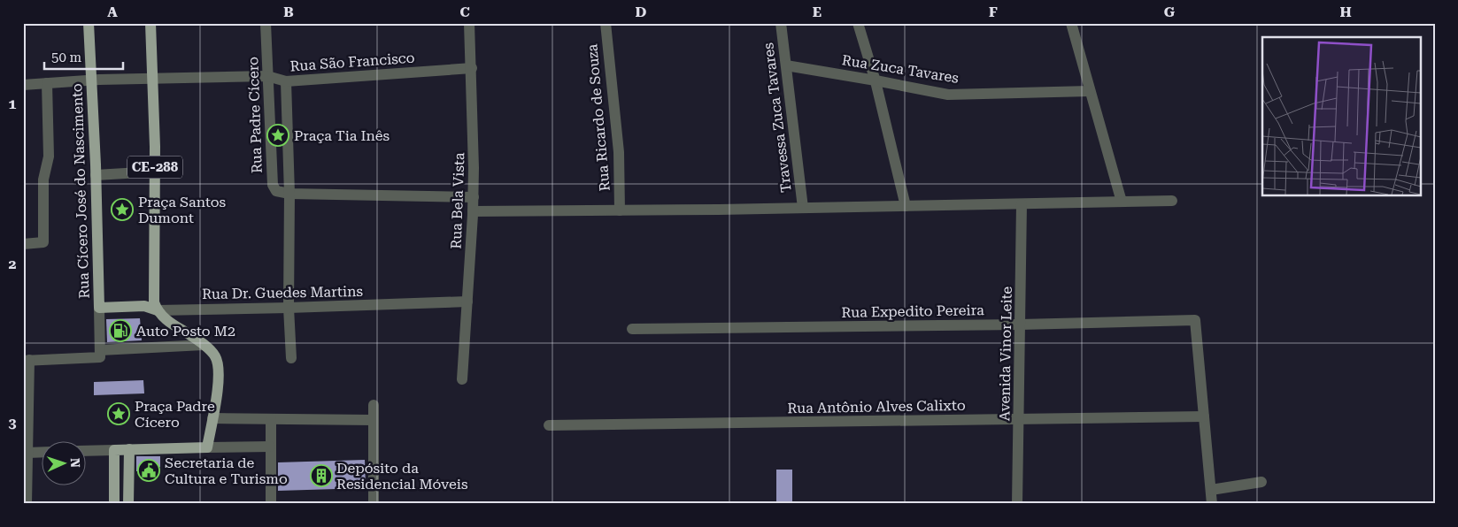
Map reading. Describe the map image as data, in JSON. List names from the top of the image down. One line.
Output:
{"streets":{"main road":["CE-288","Rua Cícero José do Nascimento","Rua Dr. Guedes Martins"],"street":["Rua São Francisco","Rua Zuca Tavares","Rua Padre Cícero","Rua Ricardo de Souza","Travessa Zuca Tavares","Rua Bela Vista","Rua Expedito Pereira","Avenida Vinor Leite","Rua Antônio Alves Calixto"]},"crossings":[["Rua São Francisco","Rua Padre Cícero"],["Rua São Francisco","CE-288"],["Rua São Francisco","Rua Cícero José do Nascimento"],["Rua São Francisco","Rua Bela Vista"],["Rua Zuca Tavares","Travessa Zuca Tavares"],["CE-288","Rua Dr. Guedes Martins"],["Rua Cícero José do Nascimento","Rua Dr. Guedes Martins"],["Rua Bela Vista","Rua Dr. Guedes Martins"],["Rua Expedito Pereira","Avenida Vinor Leite"],["Rua Expedito Pereira","Rua Antônio Alves Calixto"],["Avenida Vinor Leite","Rua Antônio Alves Calixto"]],"places":{"place":["Praça Tia Inês","Praça Santos Dumont","Praça Padre Cícero"],"fuel station":["Auto Posto M2"],"public building":["Secretaria de Cultura e Turismo"],"building":["Depósito da Residencial Móveis"]},"scale_bar":"50 m","north":"right","grid":{"columns":["A","B","C","D","E","F","G","H"],"rows":["1","2","3"]}}
